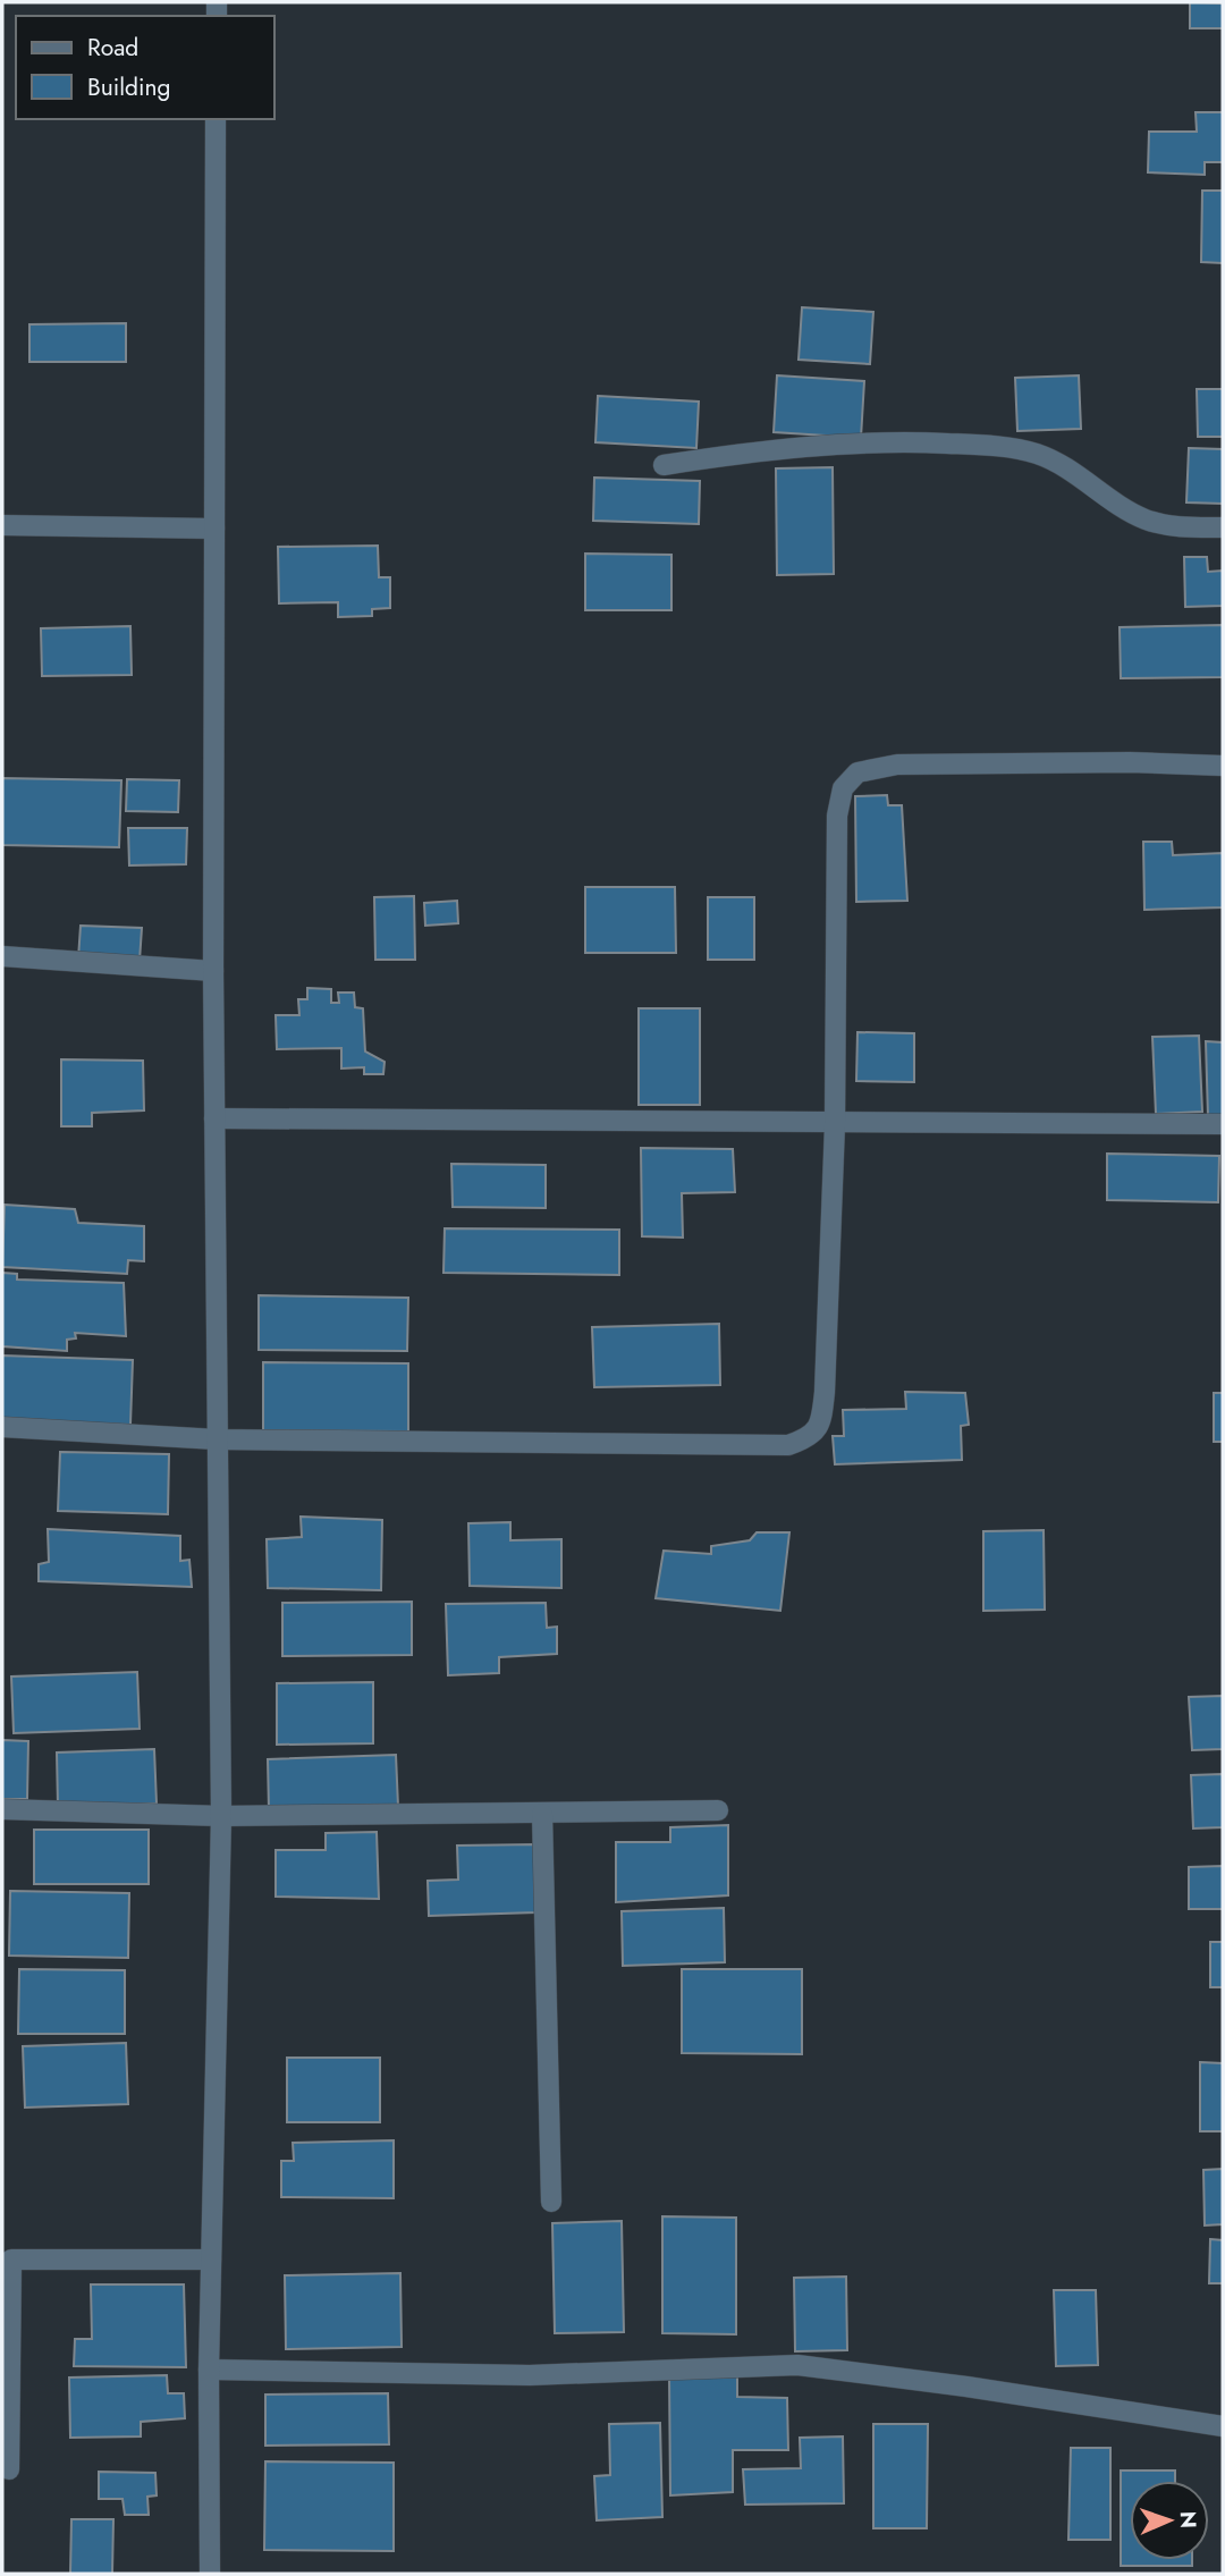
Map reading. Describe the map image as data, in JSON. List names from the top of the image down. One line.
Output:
{"legend":["Road","Building"],"north":"right"}
